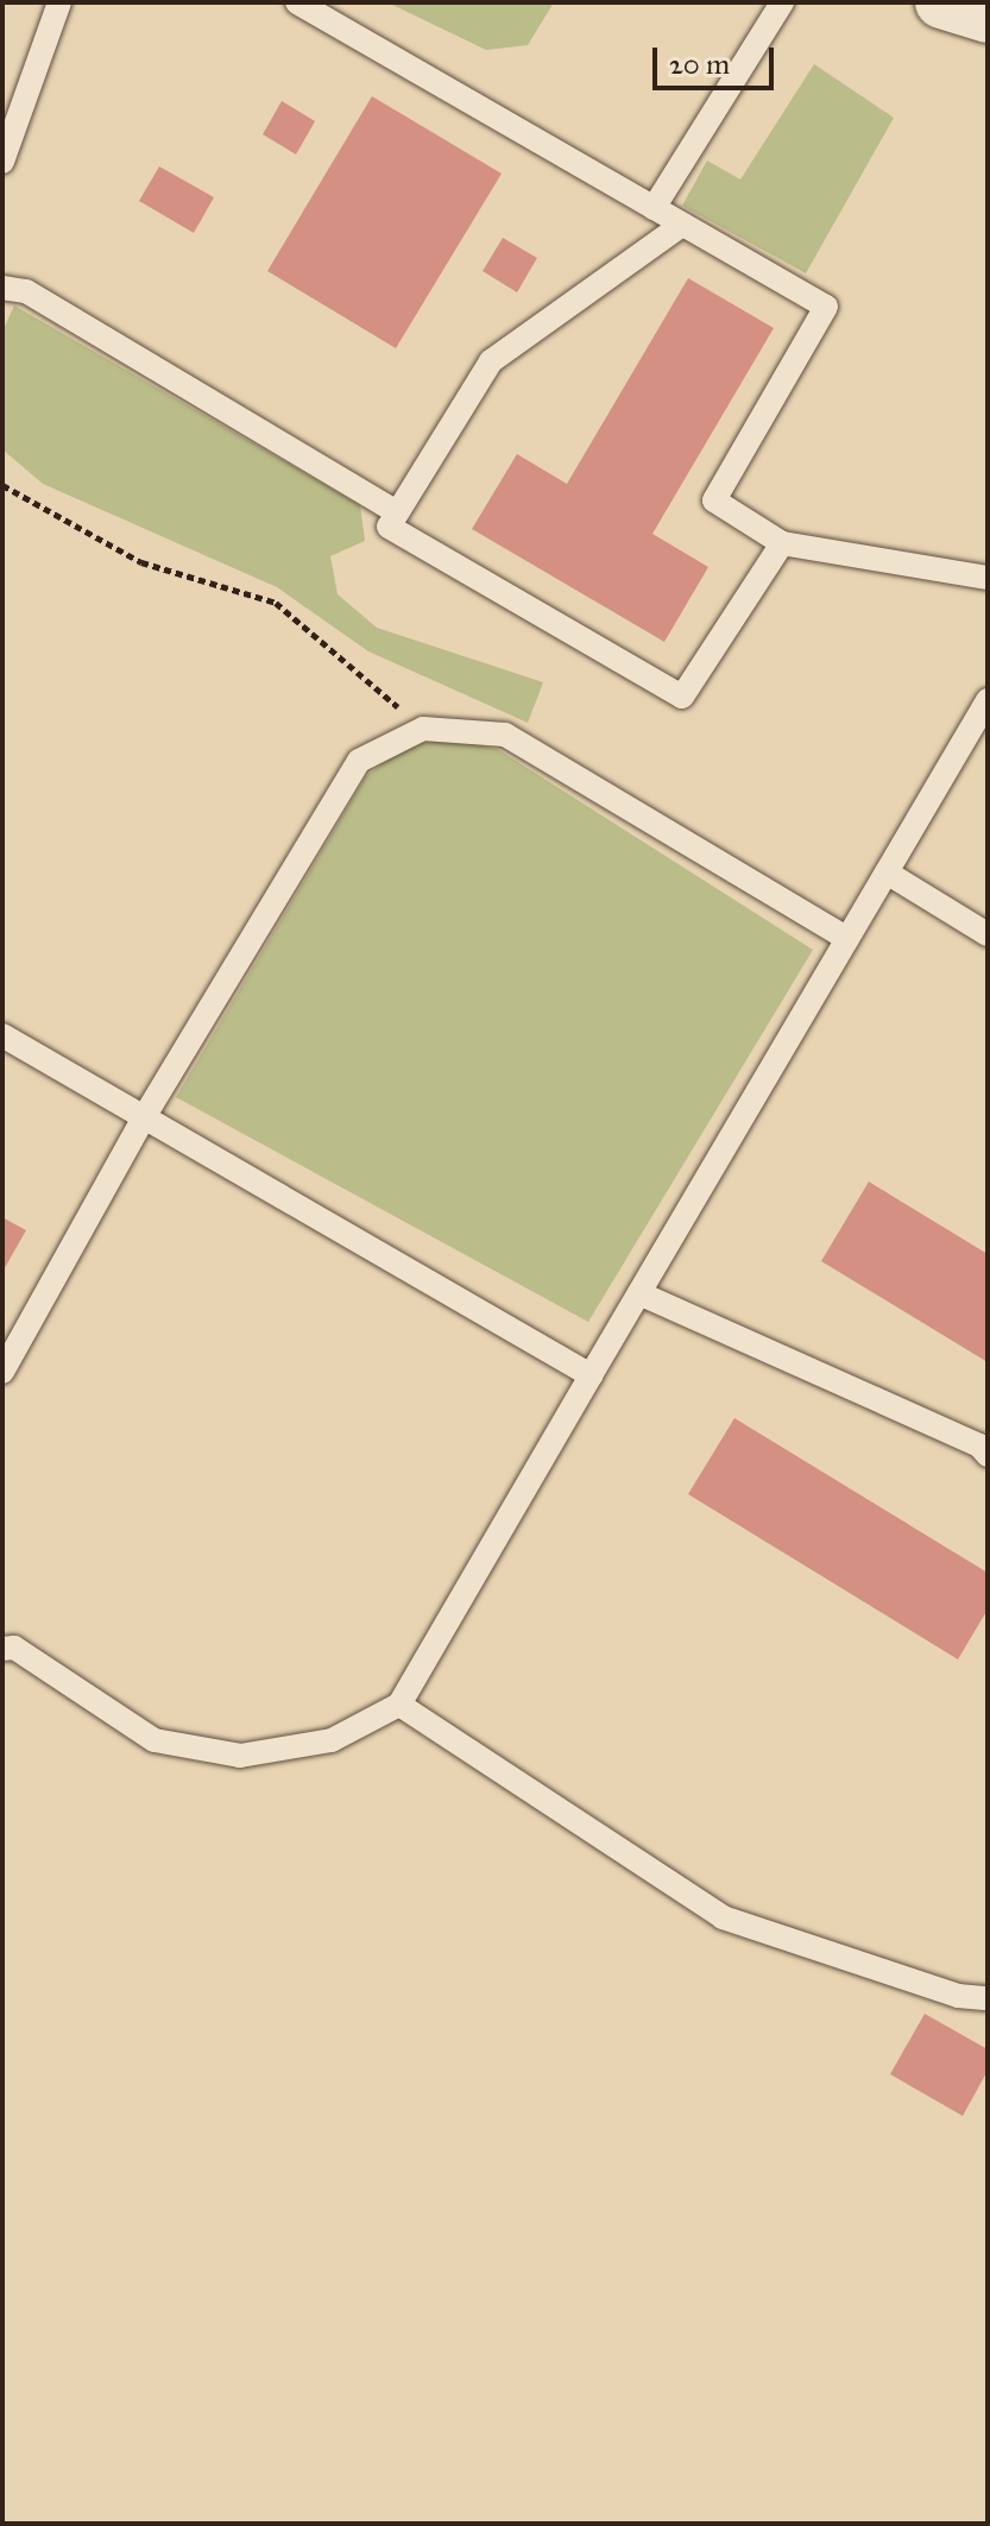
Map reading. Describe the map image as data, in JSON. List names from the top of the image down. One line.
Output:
{"scale_bar":"20 m"}
